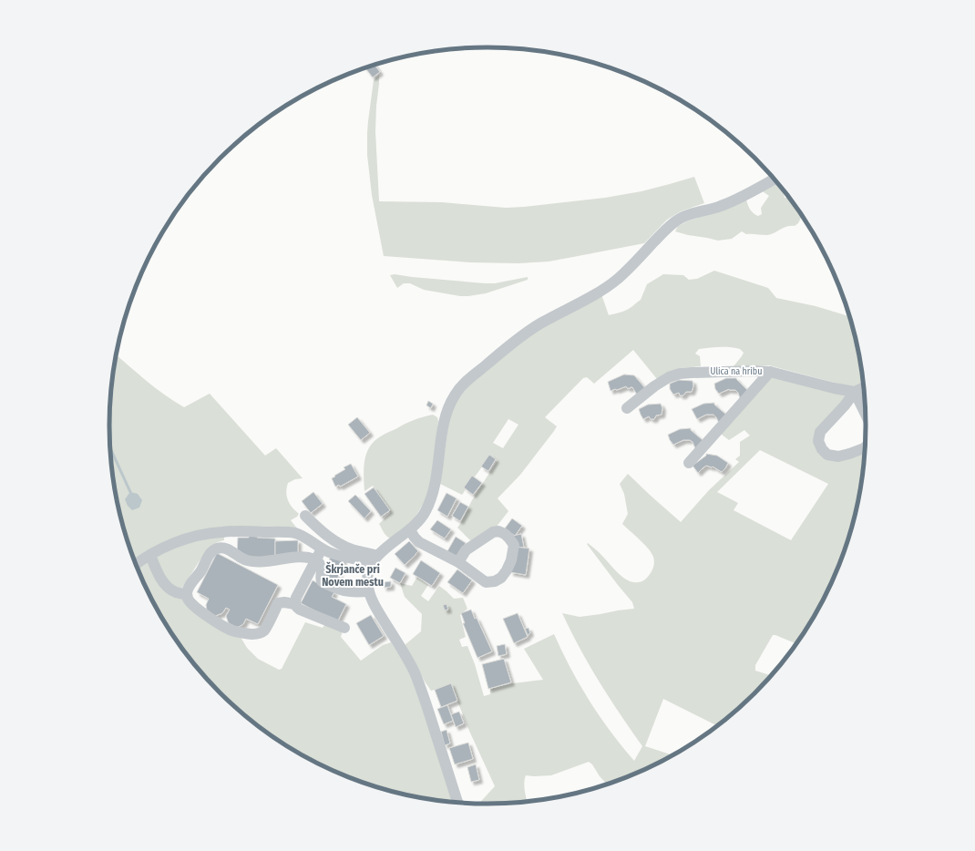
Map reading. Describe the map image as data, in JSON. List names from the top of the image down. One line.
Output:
{"streets":{"street":["Ulica na hribu"]},"districts":["Škrjanče pri Novem mestu"]}
